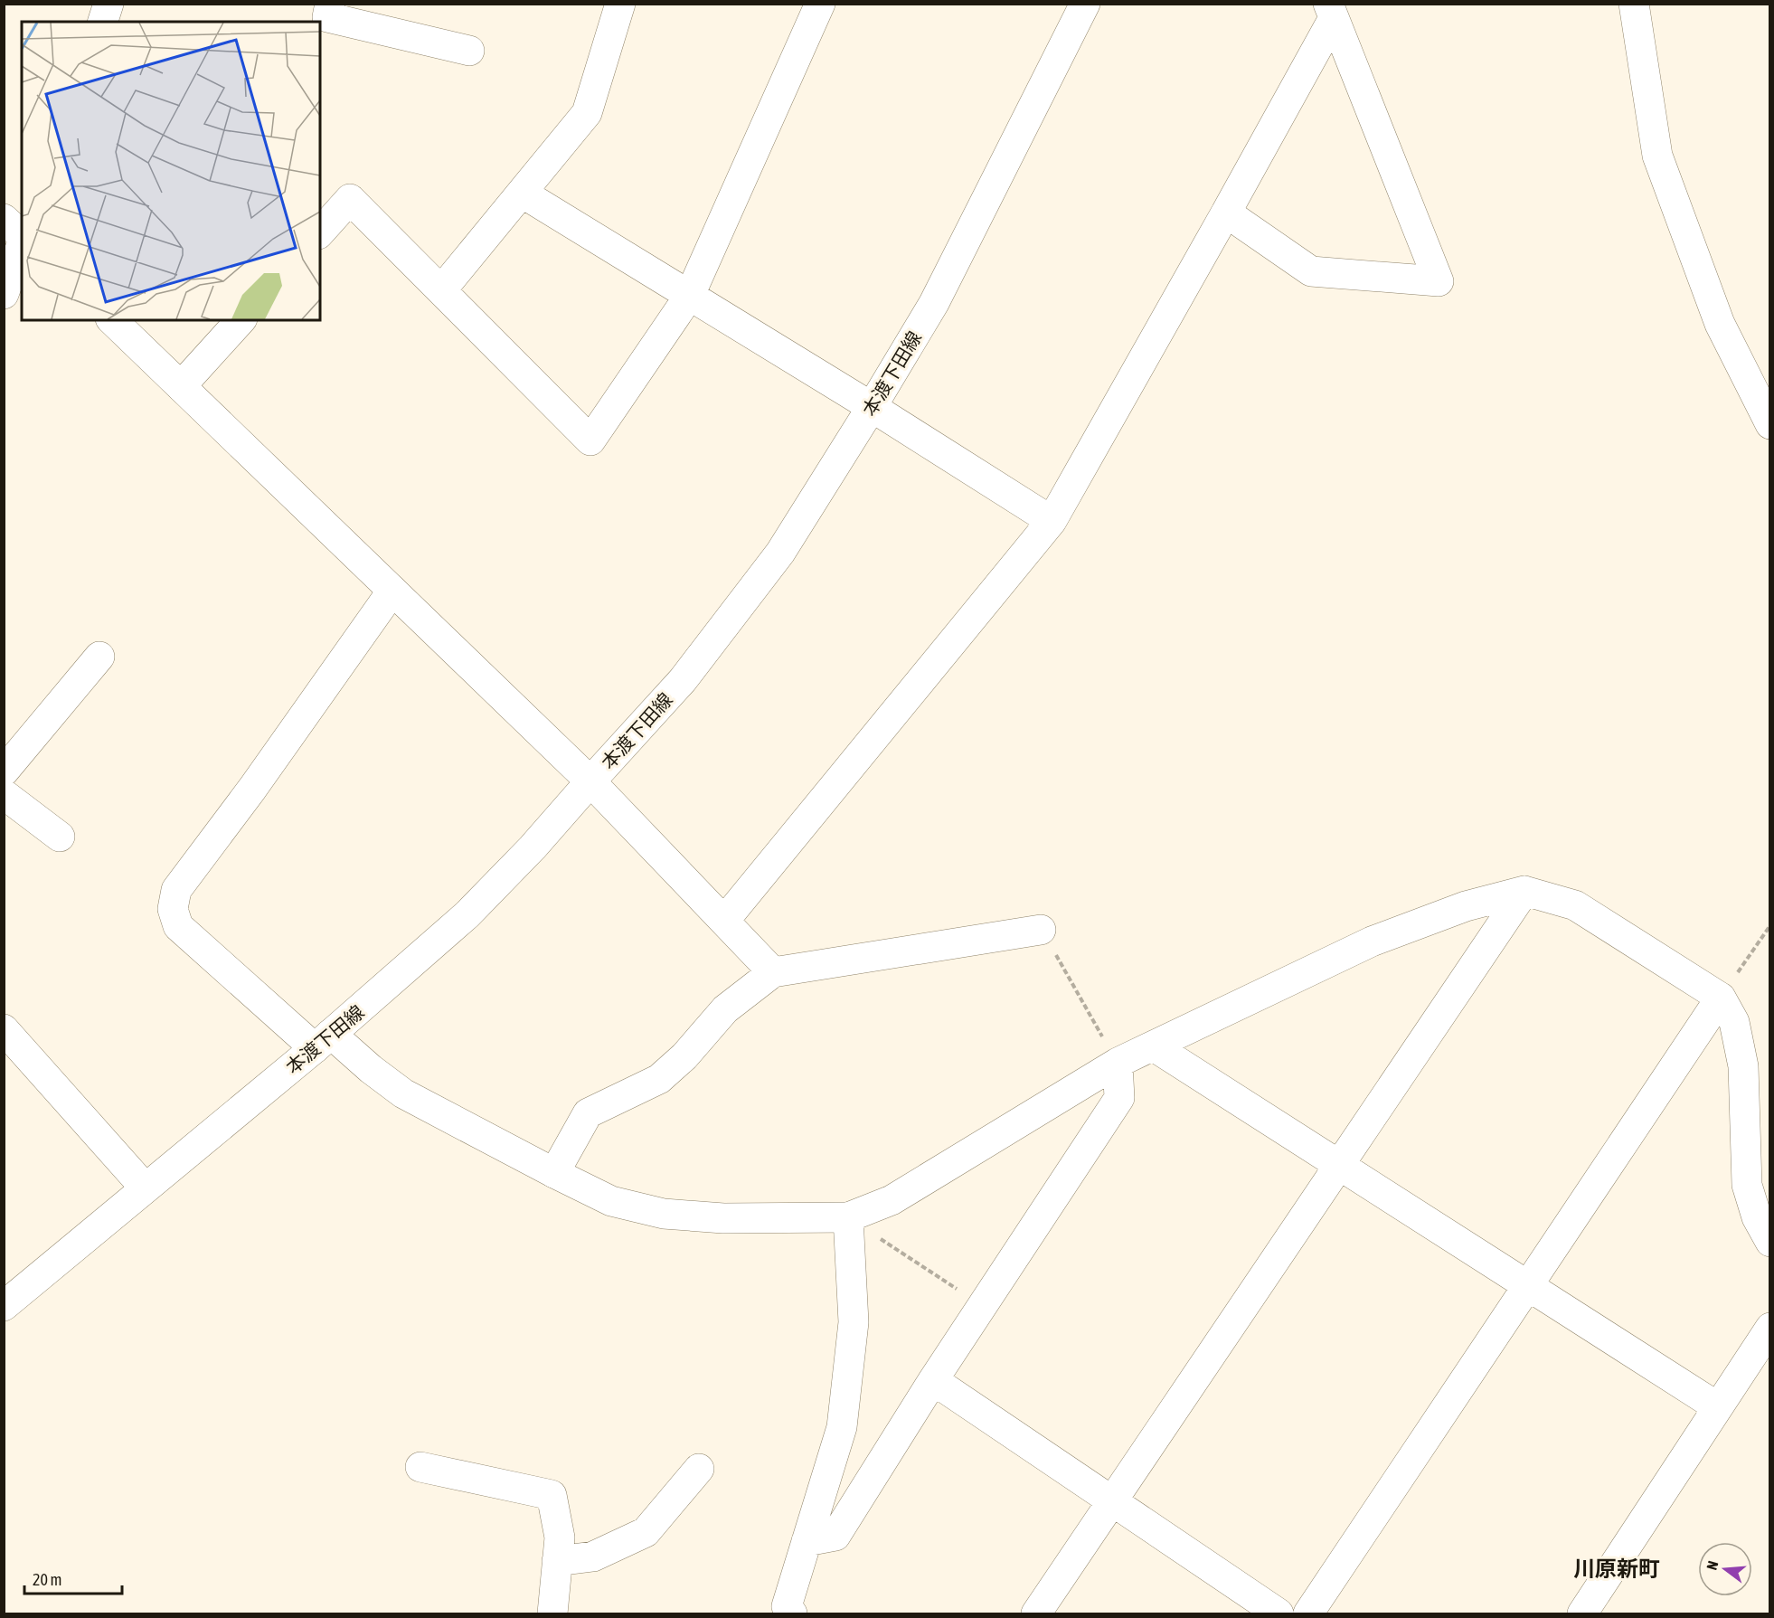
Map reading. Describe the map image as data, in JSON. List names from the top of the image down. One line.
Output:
{"streets":{"street":["本渡下田線"]},"districts":["川原新町"],"scale_bar":"20 m","north":"left"}
